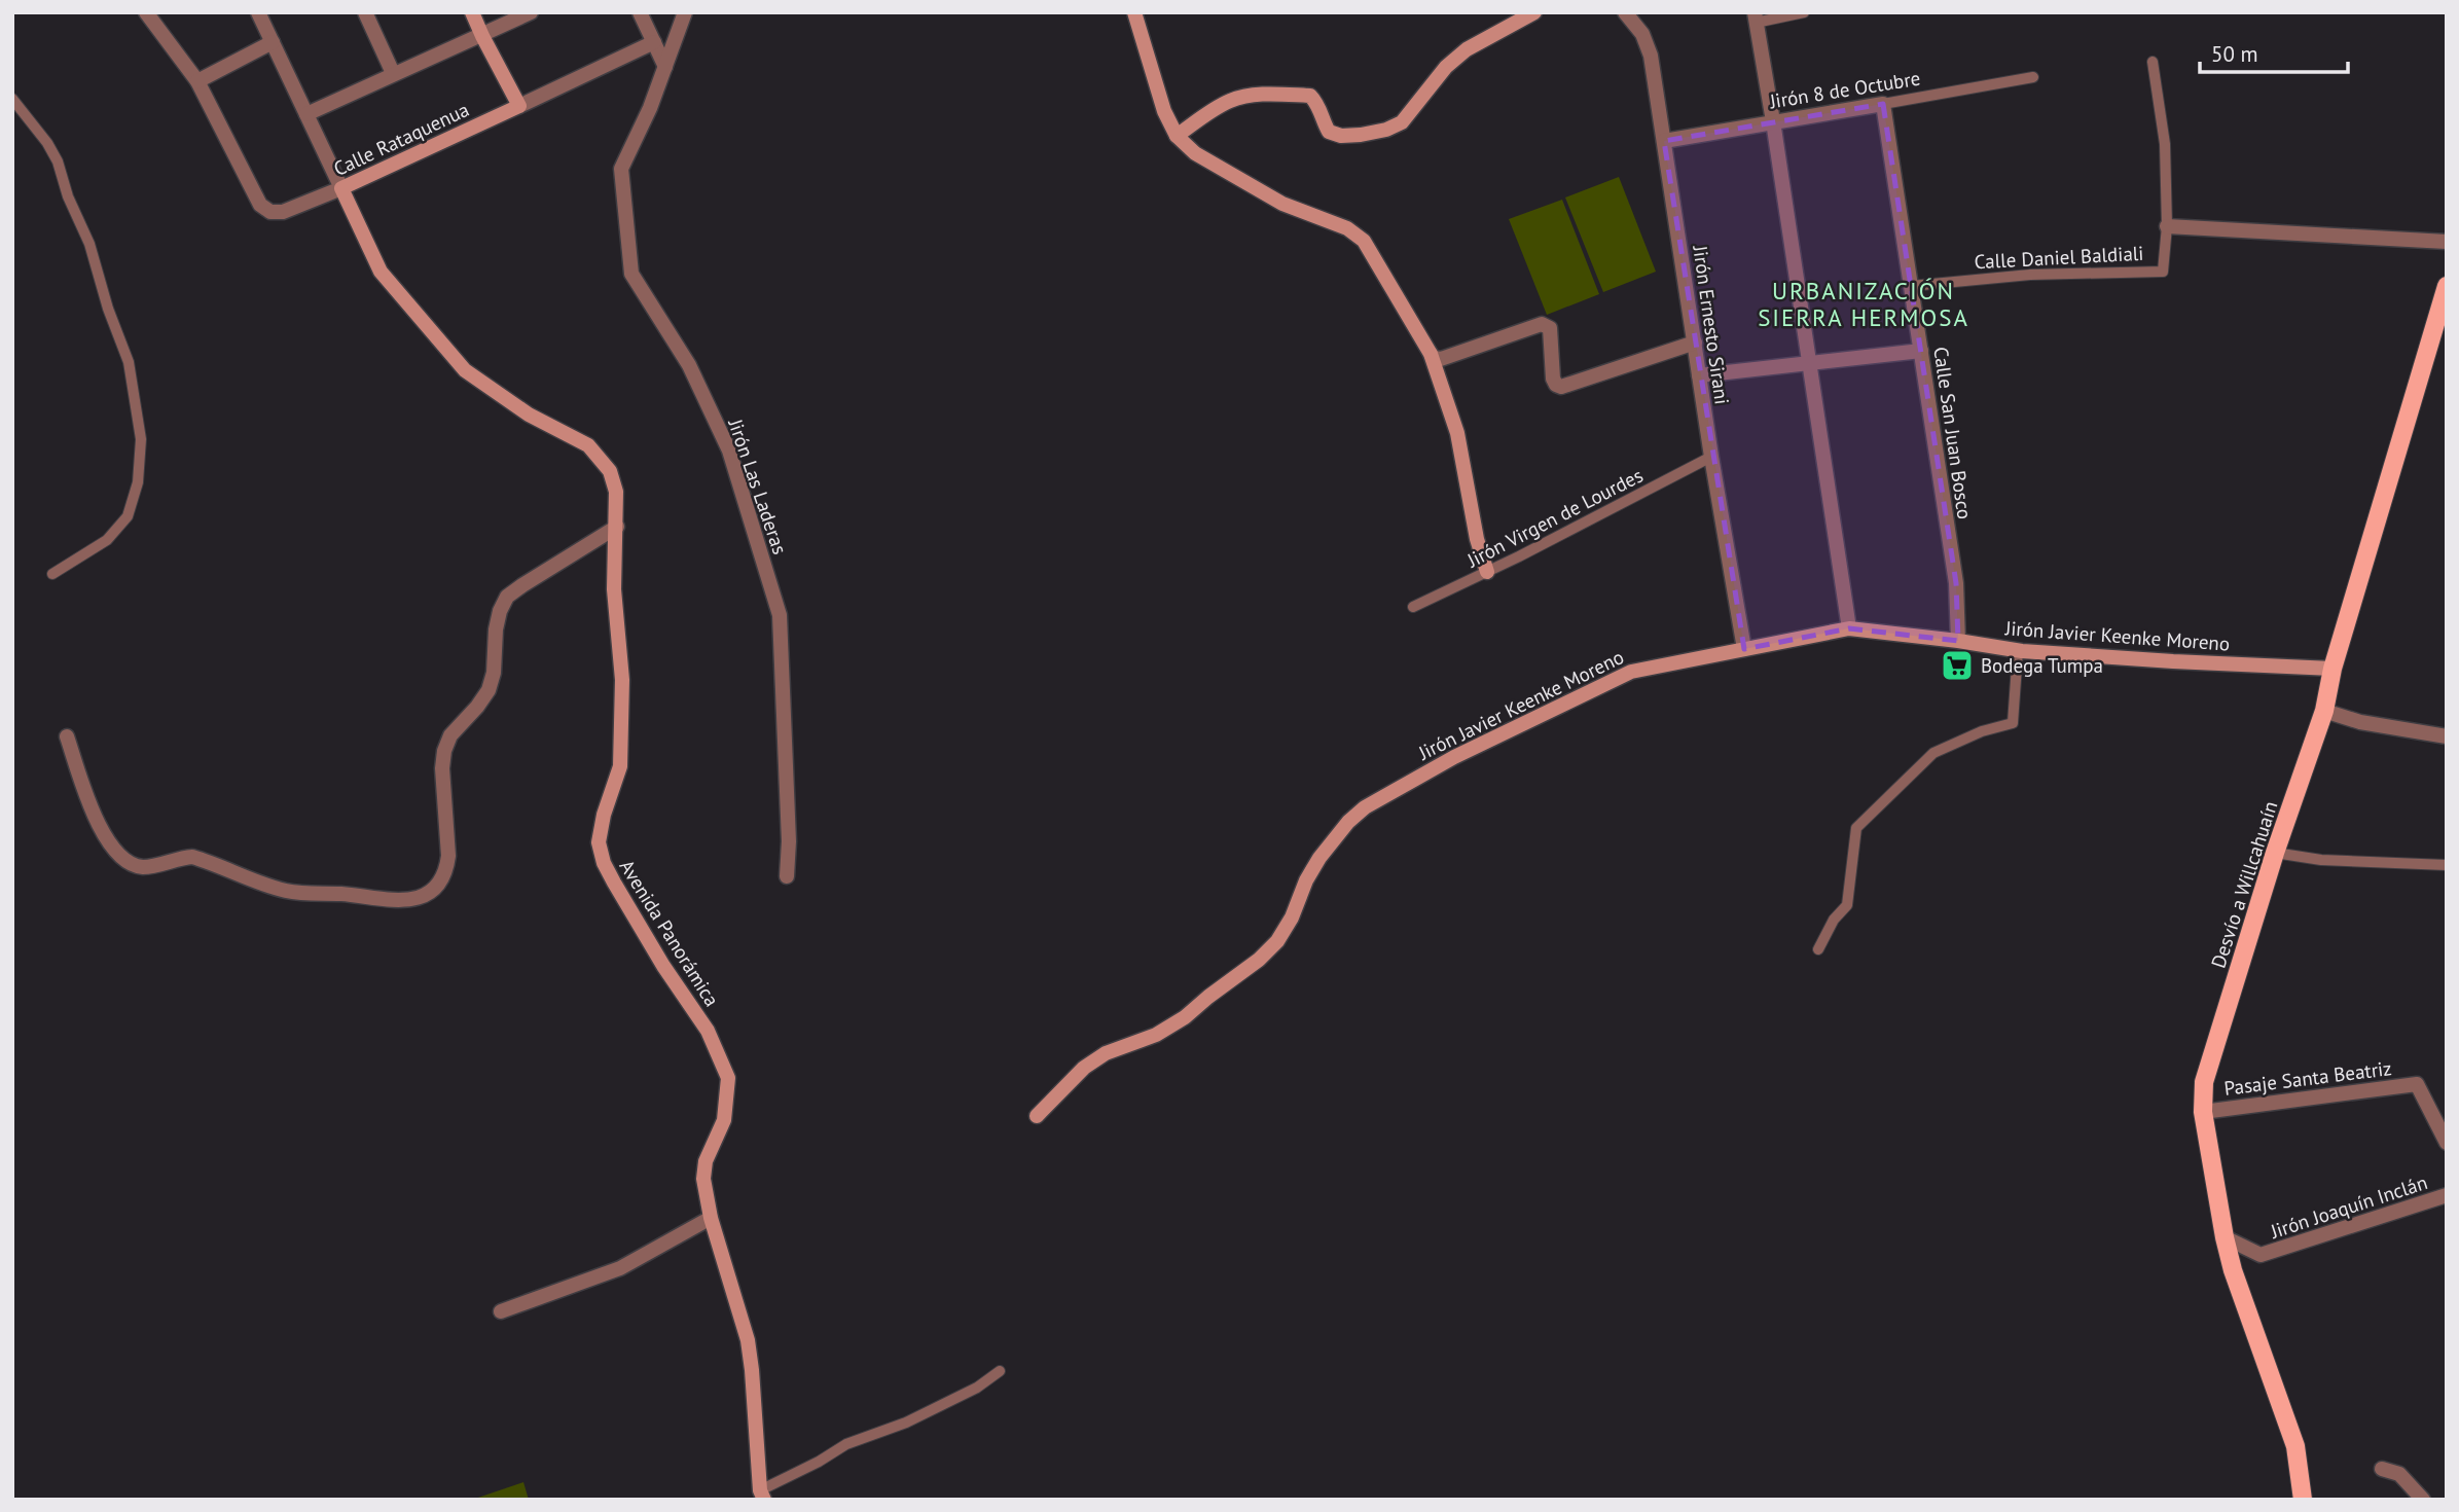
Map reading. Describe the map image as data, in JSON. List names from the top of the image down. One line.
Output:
{"streets":{"main road":["Calle Rataquenua","Jirón Javier Keenke Moreno","Desvío a Willcahuaín","Avenida Panorámica"],"street":["Jirón 8 de Octubre","Calle Daniel Baldiali","Jirón Ernesto Sirani","Calle San Juan Bosco","Jirón Las Laderas","Pasaje Santa Beatriz","Jirón Joaquín Inclán"],"lane":["Jirón Virgen de Lourdes"]},"crossings":[["Jirón 8 de Octubre","Jirón Ernesto Sirani"],["Jirón 8 de Octubre","Calle San Juan Bosco"],["Calle Rataquenua","Avenida Panorámica"],["Calle Daniel Baldiali","Calle San Juan Bosco"],["Jirón Ernesto Sirani","Jirón Virgen de Lourdes"],["Jirón Ernesto Sirani","Jirón Javier Keenke Moreno"],["Calle San Juan Bosco","Jirón Javier Keenke Moreno"],["Jirón Javier Keenke Moreno","Desvío a Willcahuaín"],["Desvío a Willcahuaín","Pasaje Santa Beatriz"],["Desvío a Willcahuaín","Jirón Joaquín Inclán"]],"districts":["URBANIZACIÓN SIERRA HERMOSA"],"places":{"supermarket":["Bodega Tumpa"]},"scale_bar":"50 m"}
